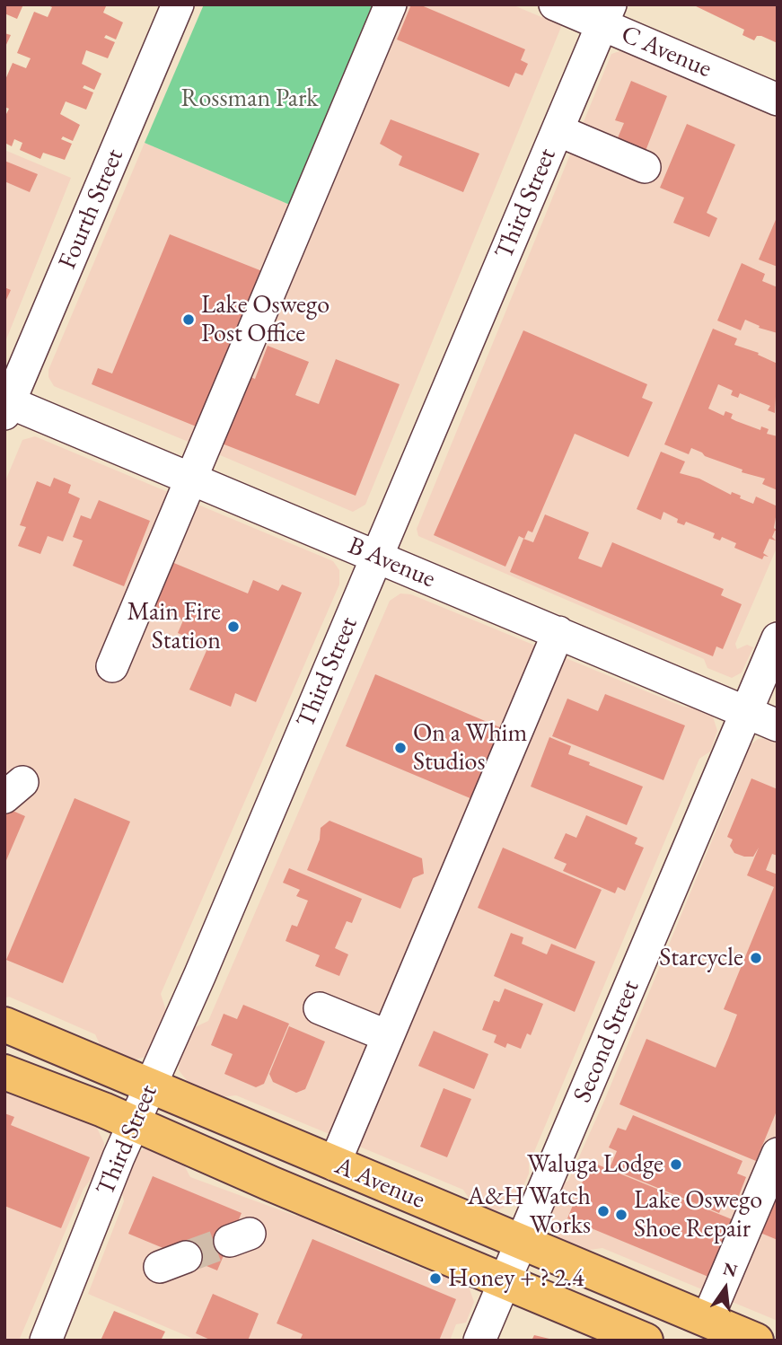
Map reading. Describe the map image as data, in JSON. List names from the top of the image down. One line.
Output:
{"streets":{"main road":["A Avenue"],"street":["C Avenue","Third Street","Fourth Street","B Avenue","Second Street"]},"crossings":[["C Avenue","Third Street"],["Third Street","B Avenue"],["Third Street","A Avenue"],["Fourth Street","B Avenue"],["B Avenue","Second Street"],["Second Street","A Avenue"]],"parks":["Rossman Park"],"places":["Lake Oswego Post Office","Main Fire Station","On a Whim Studios","Starcycle","Waluga Lodge","A&H Watch Works","Lake Oswego Shoe Repair","Honey + ? 2.4"],"north":"top"}
